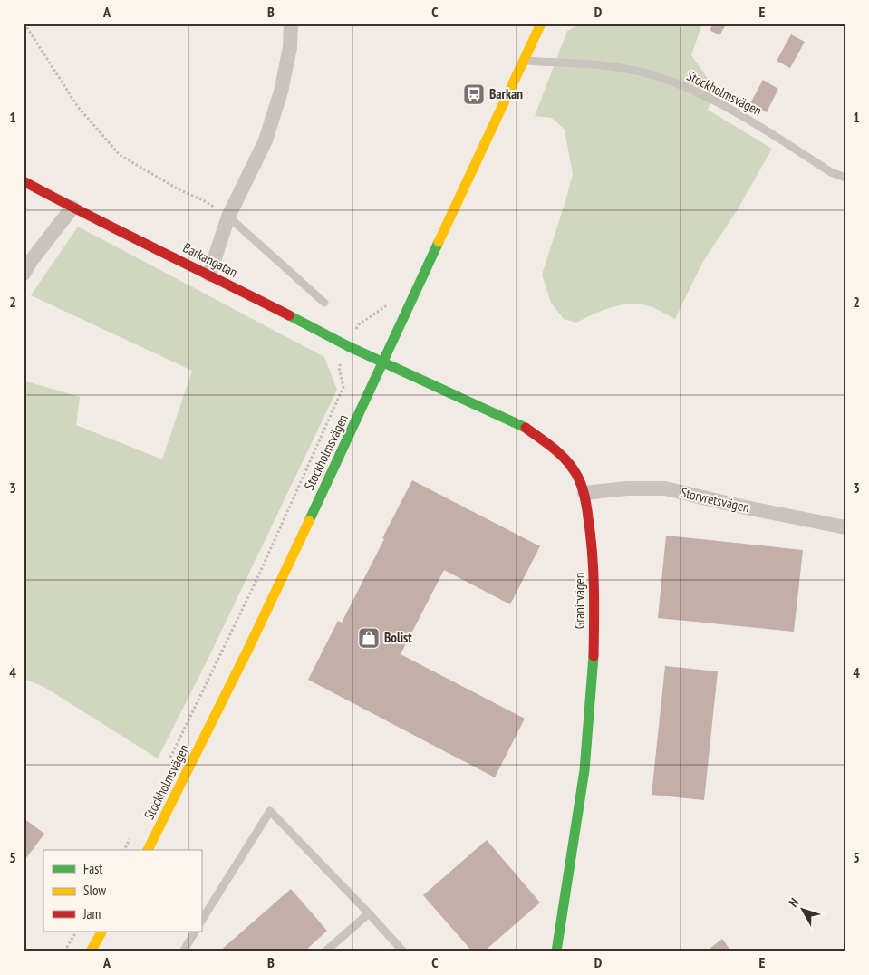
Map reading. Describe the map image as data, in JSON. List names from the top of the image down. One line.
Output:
{"streets":{"street":["Stockholmsvägen","Barkangatan","Storvretsvägen","Granitvägen"]},"crossings":[["Stockholmsvägen","Barkangatan"],["Stockholmsvägen","Granitvägen"],["Barkangatan","Granitvägen"],["Storvretsvägen","Granitvägen"]],"places":{"bus stop":["Barkan"],"shop":["Bolist"]},"legend":["Fast","Slow","Jam"],"north":"top left","grid":{"columns":["A","B","C","D","E"],"rows":["1","2","3","4","5"]}}
